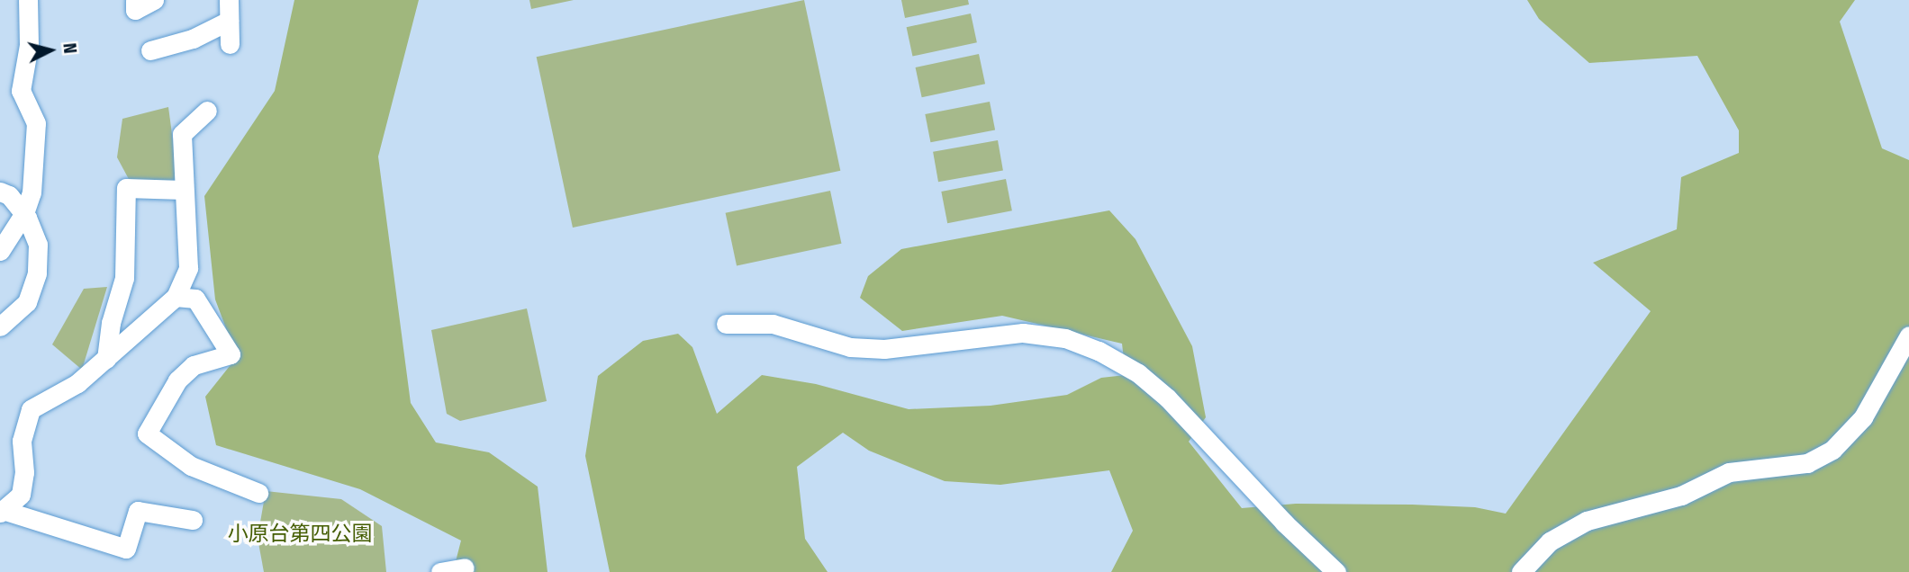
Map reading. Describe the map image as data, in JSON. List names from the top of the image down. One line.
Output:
{"parks":["小原台第四公園"],"north":"right"}
